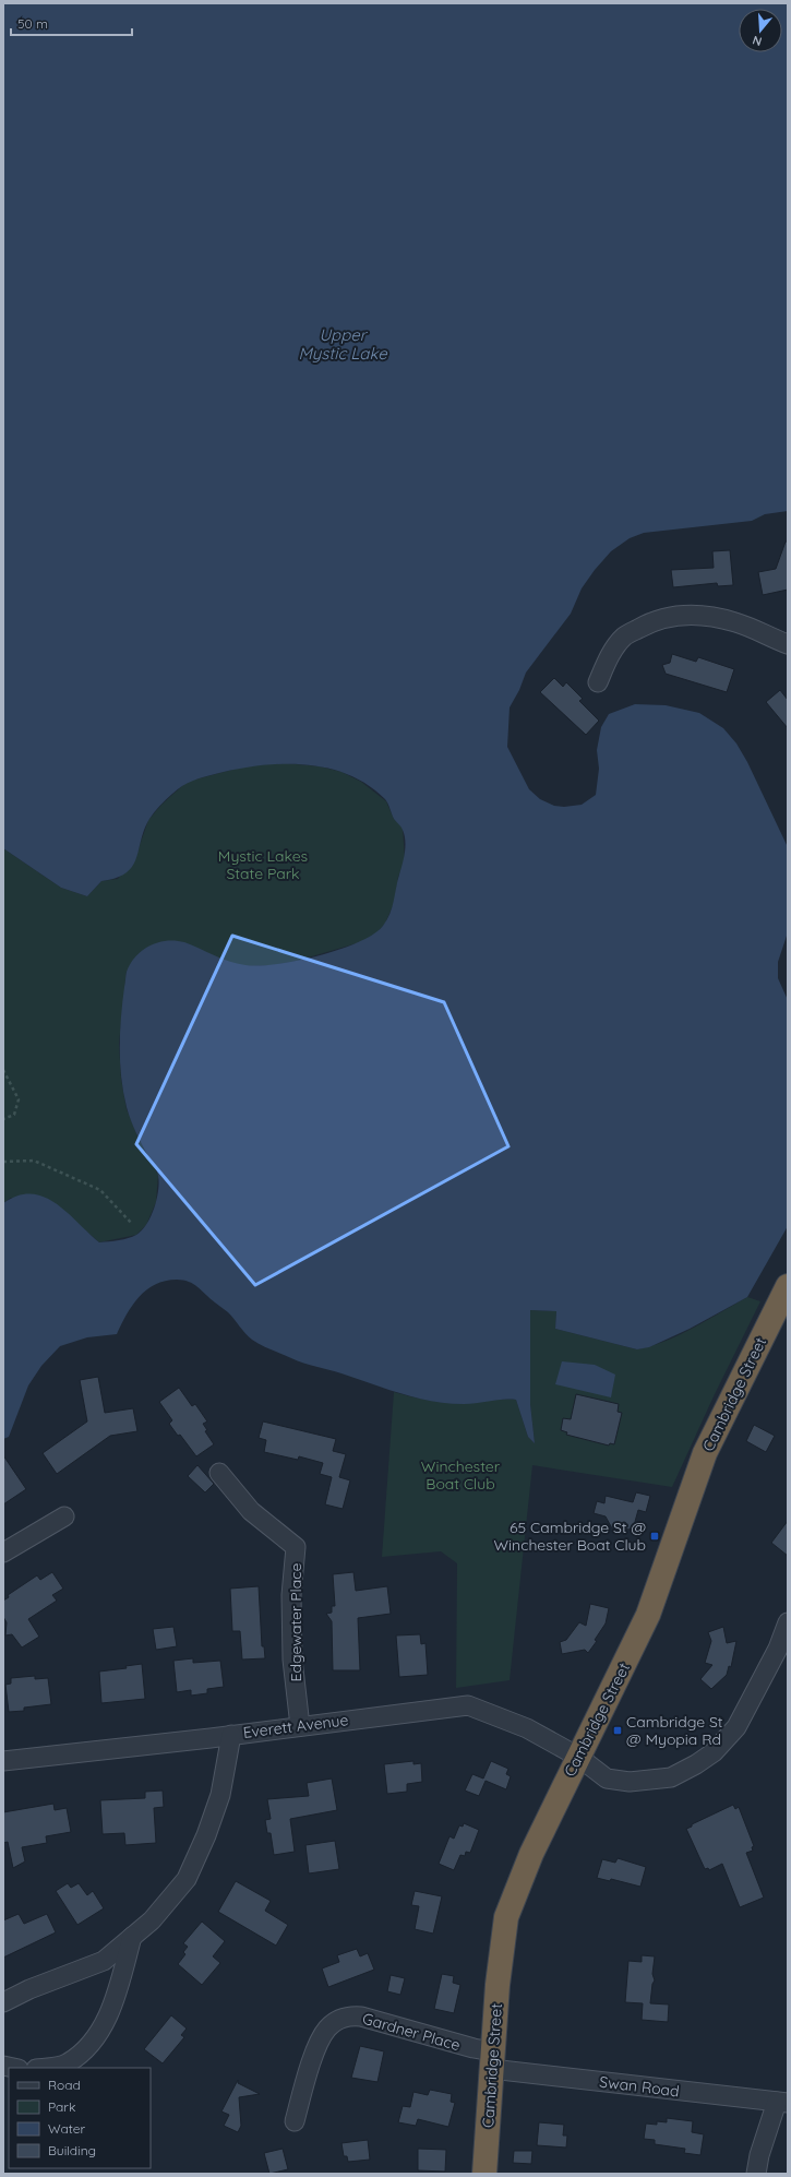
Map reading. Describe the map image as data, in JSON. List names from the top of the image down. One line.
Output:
{"streets":{"highway":["Cambridge Street"],"street":["Edgewater Place","Everett Avenue","Gardner Place","Swan Road"]},"crossings":[["Cambridge Street","Everett Avenue"],["Cambridge Street","Gardner Place"],["Cambridge Street","Swan Road"],["Edgewater Place","Everett Avenue"],["Gardner Place","Swan Road"]],"water":["Upper Mystic Lake"],"parks":["Mystic Lakes State Park","Winchester Boat Club"],"places":{"transit":["65 Cambridge St @ Winchester Boat Club","Cambridge St @ Myopia Rd"]},"legend":["Road","Park","Water","Building"],"scale_bar":"50 m","north":"bottom"}
